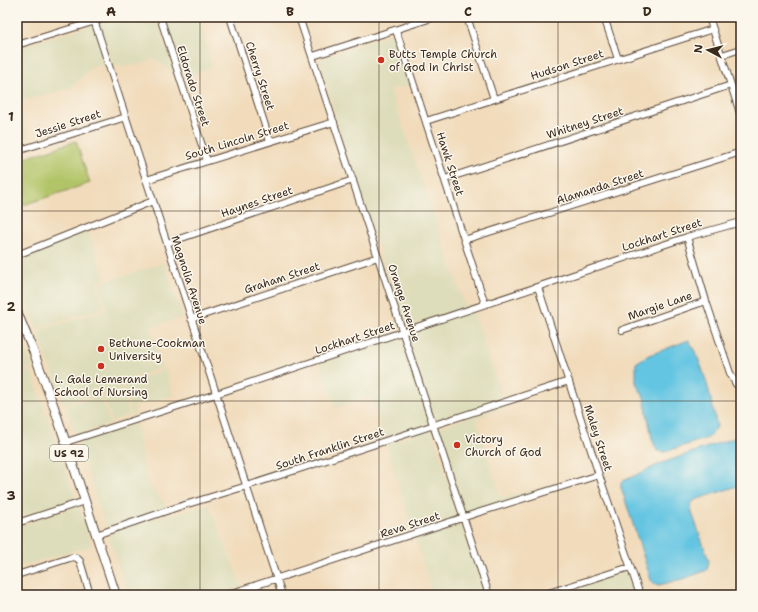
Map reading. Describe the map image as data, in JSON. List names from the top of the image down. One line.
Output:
{"streets":{"main road":["US 92"],"street":["Hudson Street","Cherry Street","Eldorado Street","Whitney Street","Jessie Street","South Lincoln Street","Hawk Street","Alamanda Street","Haynes Street","Lockhart Street","Graham Street","Magnolia Avenue","Orange Avenue","Margie Lane","Maley Street","South Franklin Street","Reva Street"]},"crossings":[["Hudson Street","Hawk Street"],["Cherry Street","South Lincoln Street"],["Eldorado Street","South Lincoln Street"],["Whitney Street","Hawk Street"],["Jessie Street","Magnolia Avenue"],["South Lincoln Street","Magnolia Avenue"],["South Lincoln Street","Orange Avenue"],["Hawk Street","Alamanda Street"],["Hawk Street","Lockhart Street"],["Haynes Street","Magnolia Avenue"],["Haynes Street","Orange Avenue"],["Lockhart Street","Magnolia Avenue"],["Lockhart Street","Orange Avenue"],["Lockhart Street","Maley Street"],["Lockhart Street","US 92"],["Graham Street","Magnolia Avenue"],["Graham Street","Orange Avenue"],["Magnolia Avenue","South Franklin Street"],["Magnolia Avenue","Reva Street"],["Orange Avenue","South Franklin Street"],["Orange Avenue","Reva Street"],["Maley Street","South Franklin Street"],["Maley Street","Reva Street"],["South Franklin Street","US 92"]],"places":["Butts Temple Church of God in Christ","Bethune-Cookman University","L. Gale Lemerand School of Nursing","Victory Church of God"],"north":"left","grid":{"columns":["A","B","C","D"],"rows":["1","2","3"]}}
